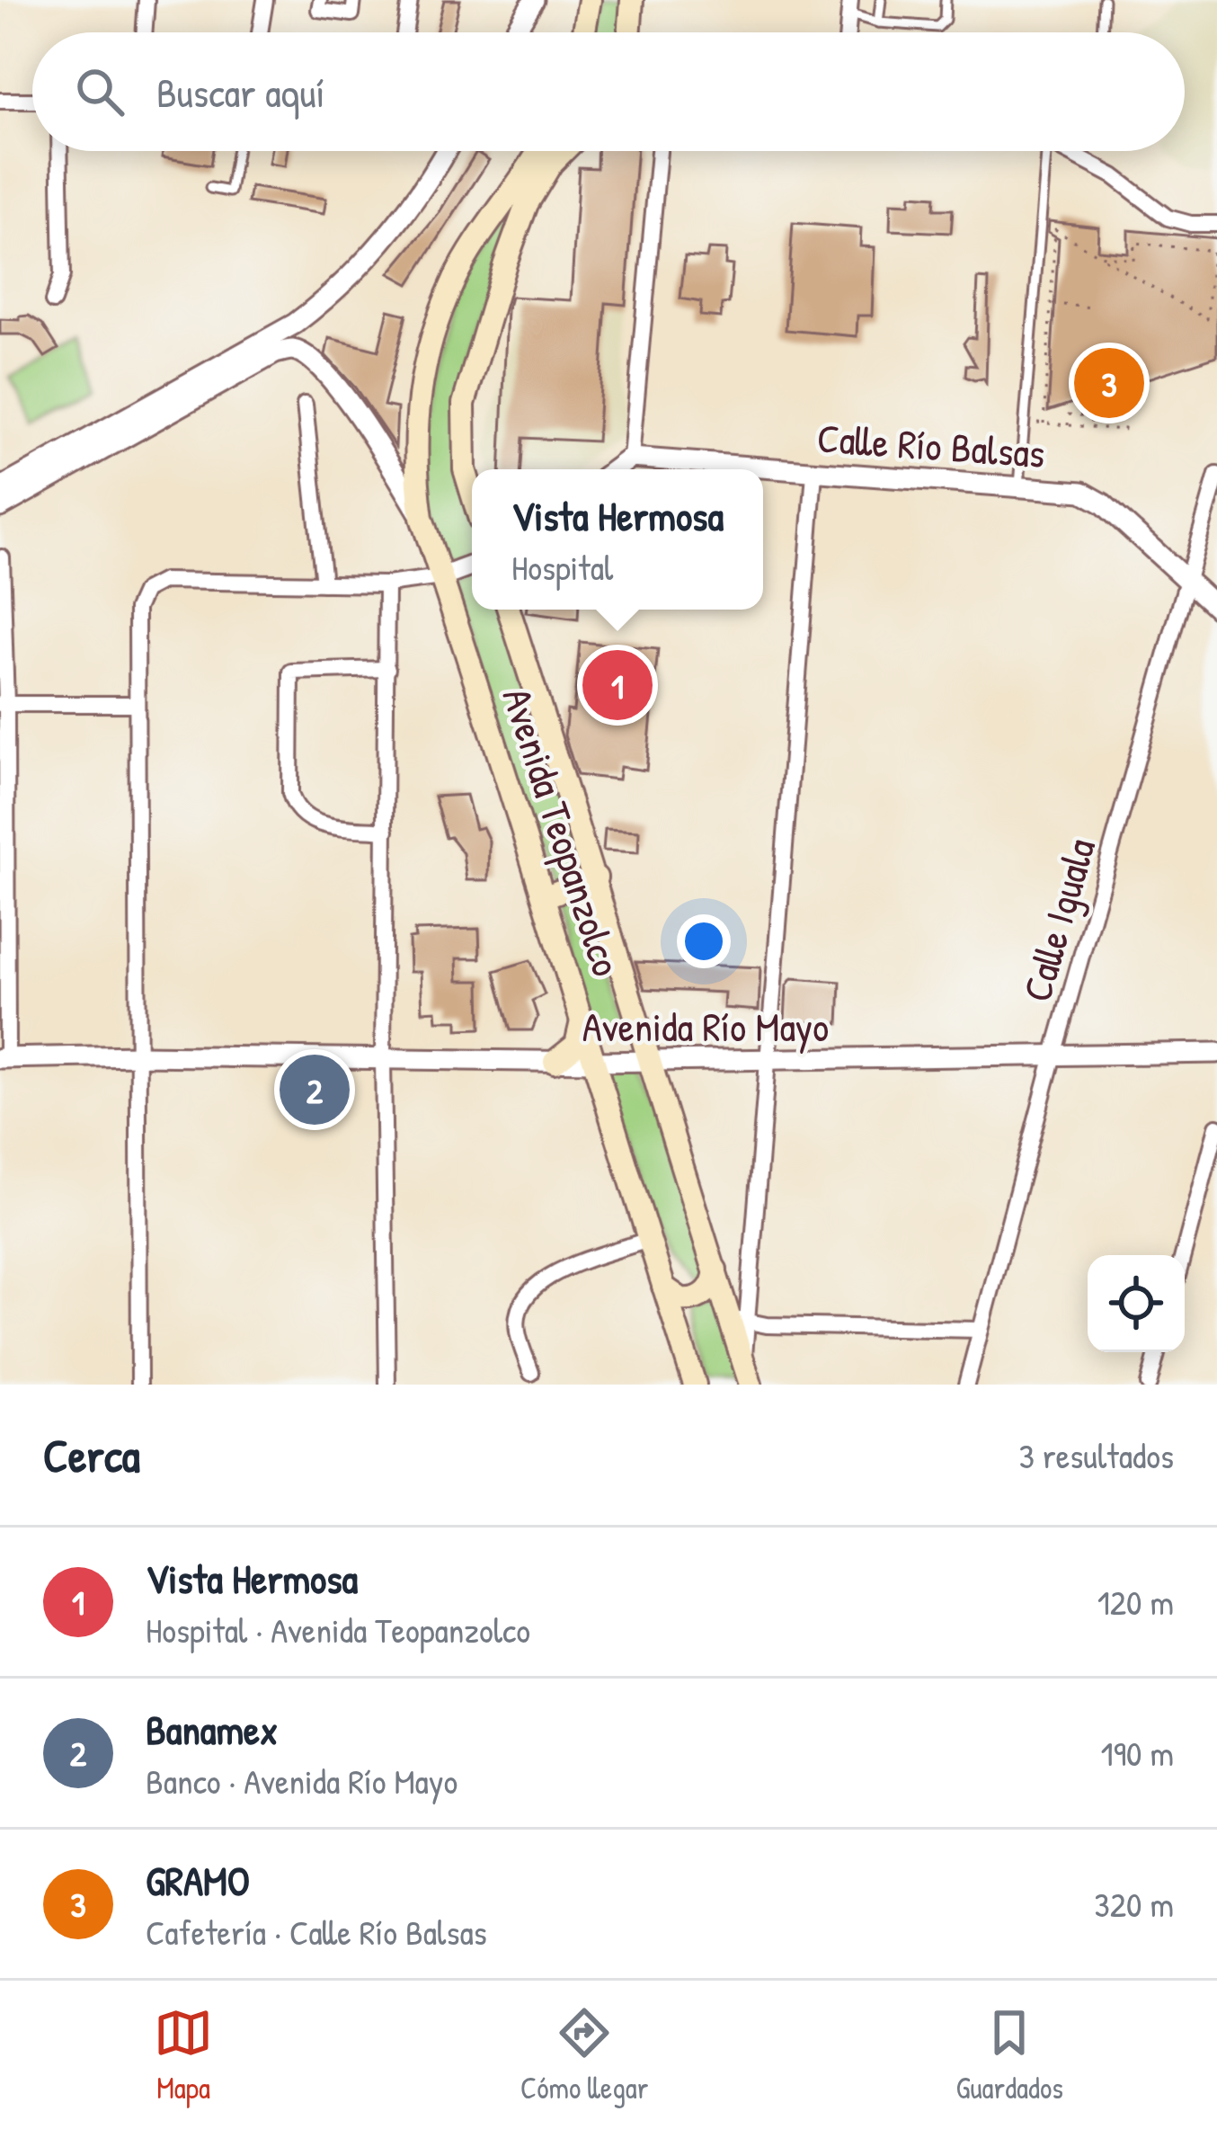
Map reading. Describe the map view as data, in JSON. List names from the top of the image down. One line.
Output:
{"streets":{"main road":["Avenida Teopanzolco"],"street":["Calle Río Balsas","Calle Iguala","Avenida Río Mayo"]},"crossings":[["Calle Río Balsas","Calle Iguala"],["Avenida Teopanzolco","Avenida Río Mayo"],["Calle Iguala","Avenida Río Mayo"]],"page":{"search":"Buscar aquí","pins":["3","1","2"],"popup":["Vista Hermosa","Hospital"],"heading":["Cerca","3 resultados"],"list":[{"mark":"1","name":"Vista Hermosa","note":"Hospital · Avenida Teopanzolco","value":"120 m"},{"mark":"2","name":"Banamex","note":"Banco · Avenida Río Mayo","value":"190 m"},{"mark":"3","name":"GRAMO","note":"Cafetería · Calle Río Balsas","value":"320 m"}],"nav":["Mapa","Cómo llegar","Guardados"]}}
